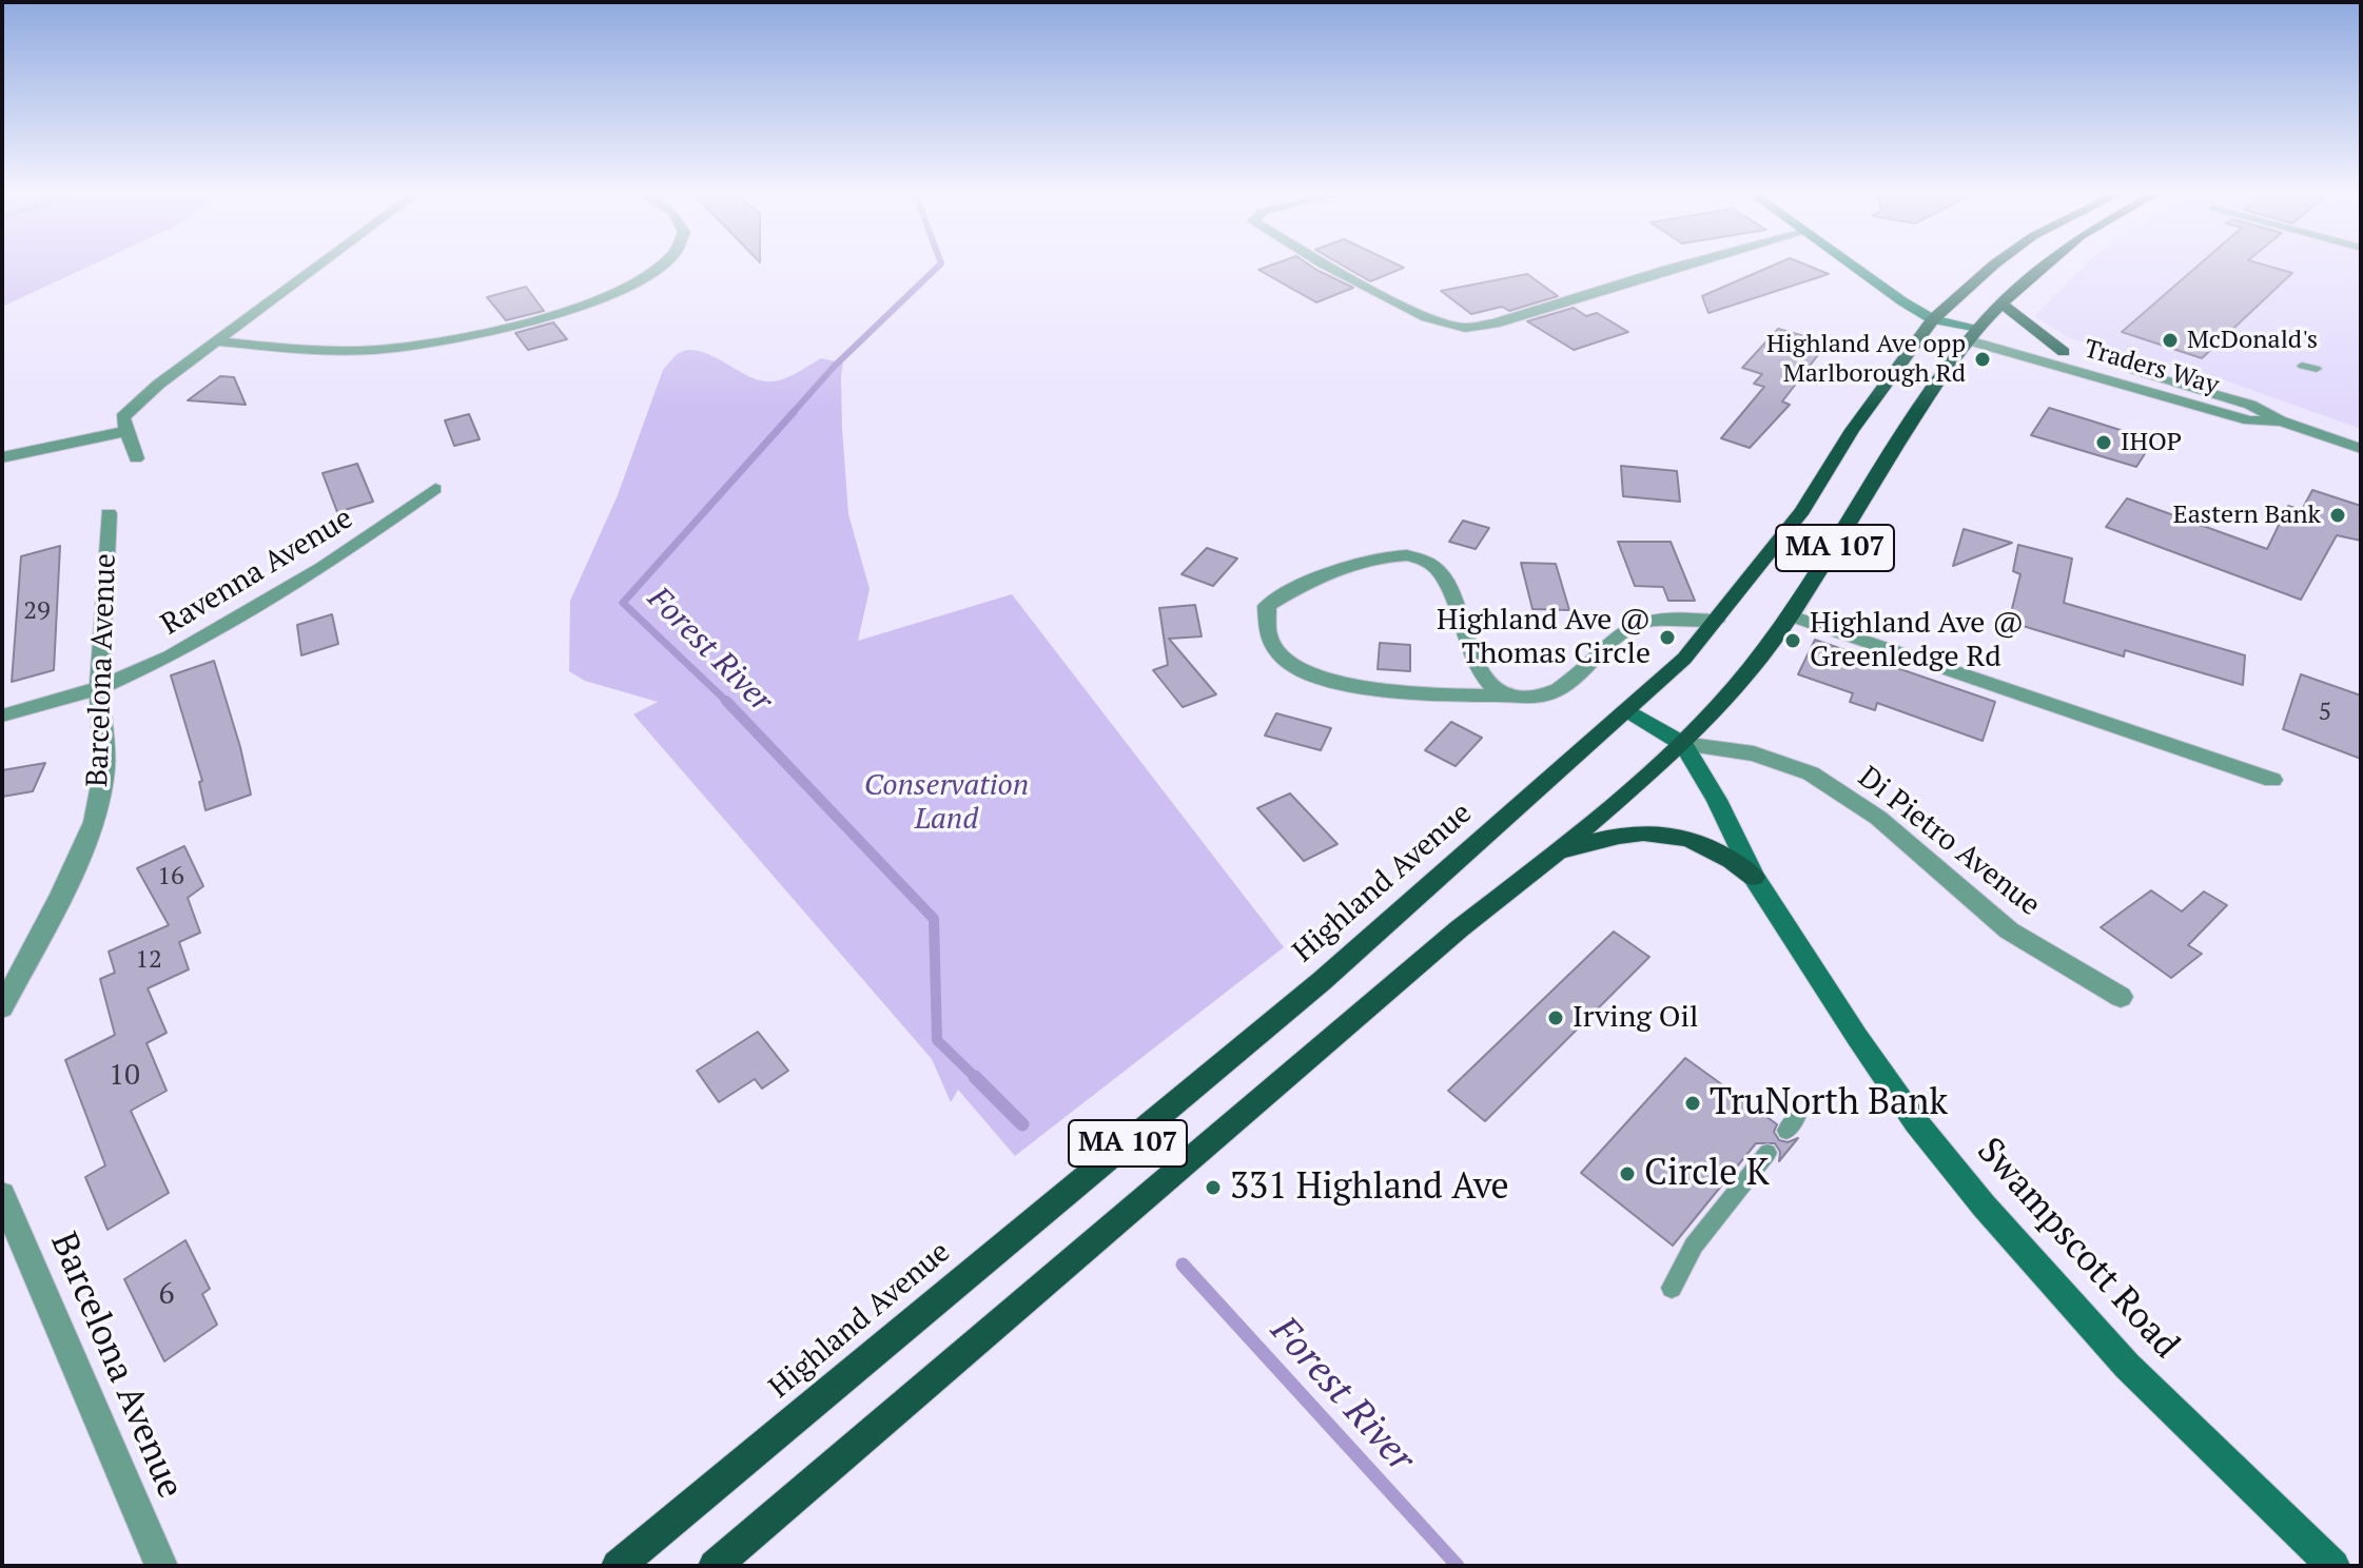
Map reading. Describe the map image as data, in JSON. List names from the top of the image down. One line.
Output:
{"streets":{"main road":["MA 107","Highland Avenue"],"street":["Traders Way","Ravenna Avenue","Barcelona Avenue","Di Pietro Avenue","Swampscott Road"]},"crossings":[["Traders Way","MA 107"],["Traders Way","Highland Avenue"],["MA 107","Di Pietro Avenue"],["MA 107","Swampscott Road"],["Ravenna Avenue","Barcelona Avenue"],["Di Pietro Avenue","Swampscott Road"],["Highland Avenue","Swampscott Road"]],"water":["Forest River"],"parks":["Conservation Land"],"places":["McDonald's","Highland Ave opp Marlborough Rd","IHOP","Eastern Bank","Highland Ave @ Thomas Circle","Highland Ave @ Greenledge Rd","Irving Oil","TruNorth Bank","Circle K","331 Highland Ave"],"house_numbers":["29","5","16","12","10","6"]}
